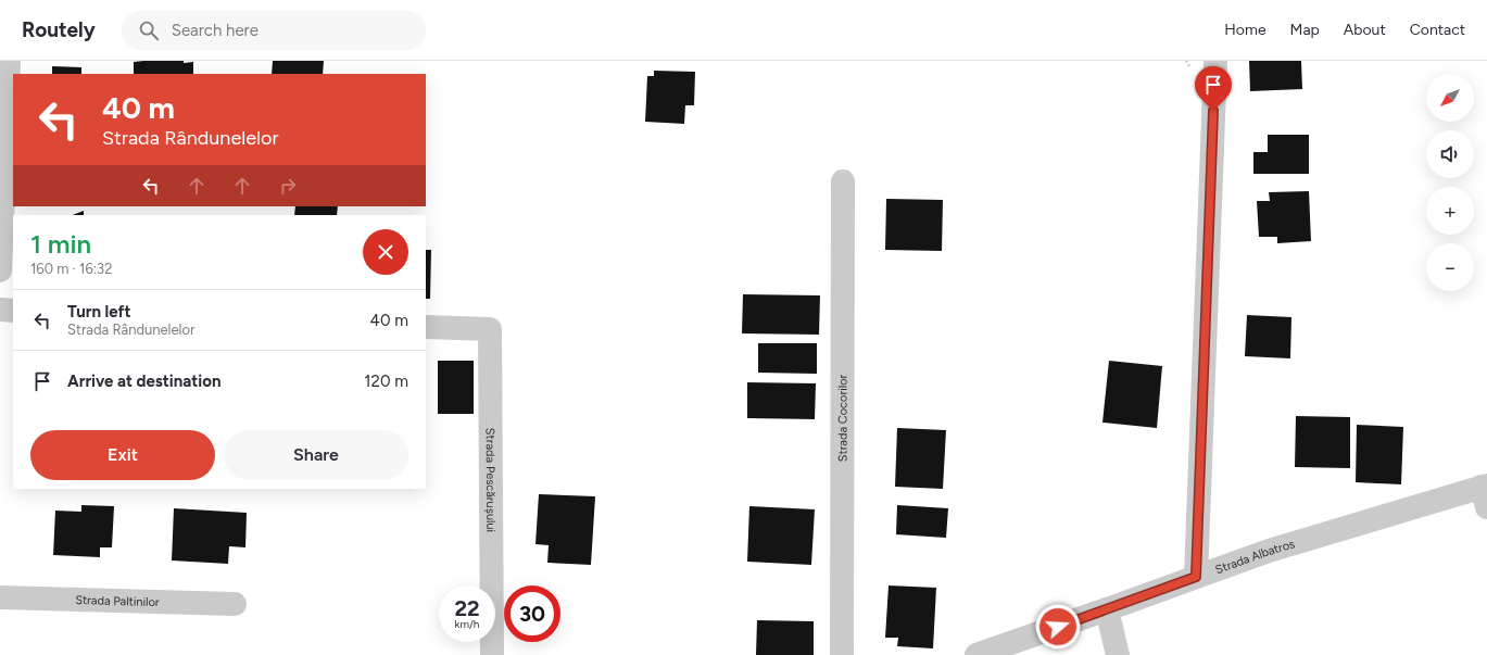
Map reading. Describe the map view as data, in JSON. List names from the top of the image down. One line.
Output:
{"streets":{"street":["Strada Cocorilor","Strada Pescărușului","Strada Albatros","Strada Paltinilor"]},"north":"bottom left","page":{"header":"Routely","search":"Search here","nav":["Home","Map","About","Contact"],"map_buttons":["+","−"],"turn":["40 m","Strada Rândunelelor"],"heading":["1 min","160 m · 16:32"],"list":[{"name":"Turn left","note":"Strada Rândunelelor","value":"40 m"},{"name":"Arrive at destination","value":"120 m"}],"buttons":["Exit","Share"],"speed":"22 km/h","limit":"30"}}
